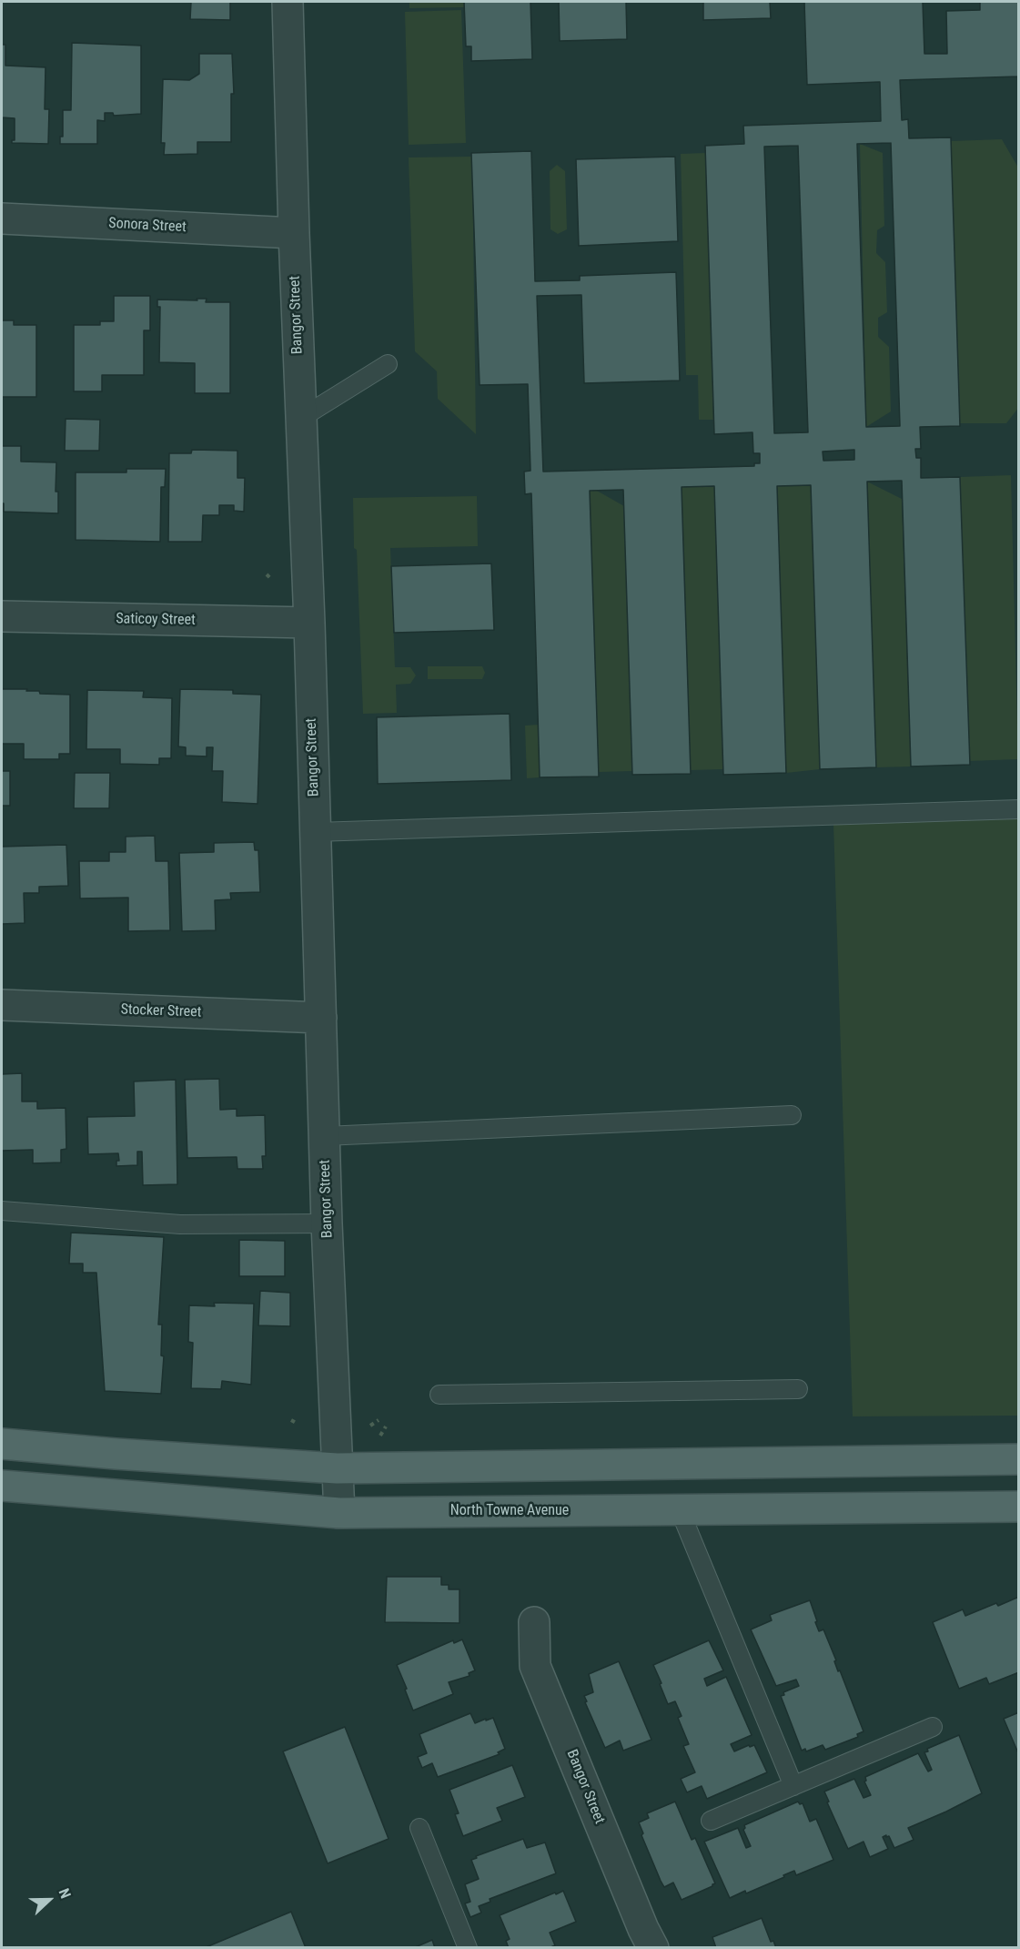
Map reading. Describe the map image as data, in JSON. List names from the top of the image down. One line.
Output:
{"streets":{"main road":["North Towne Avenue"],"street":["Sonora Street","Bangor Street","Saticoy Street","Stocker Street"]},"crossings":[["Sonora Street","Bangor Street"],["Bangor Street","Saticoy Street"],["Bangor Street","Stocker Street"],["Bangor Street","North Towne Avenue"]],"north":"right"}
